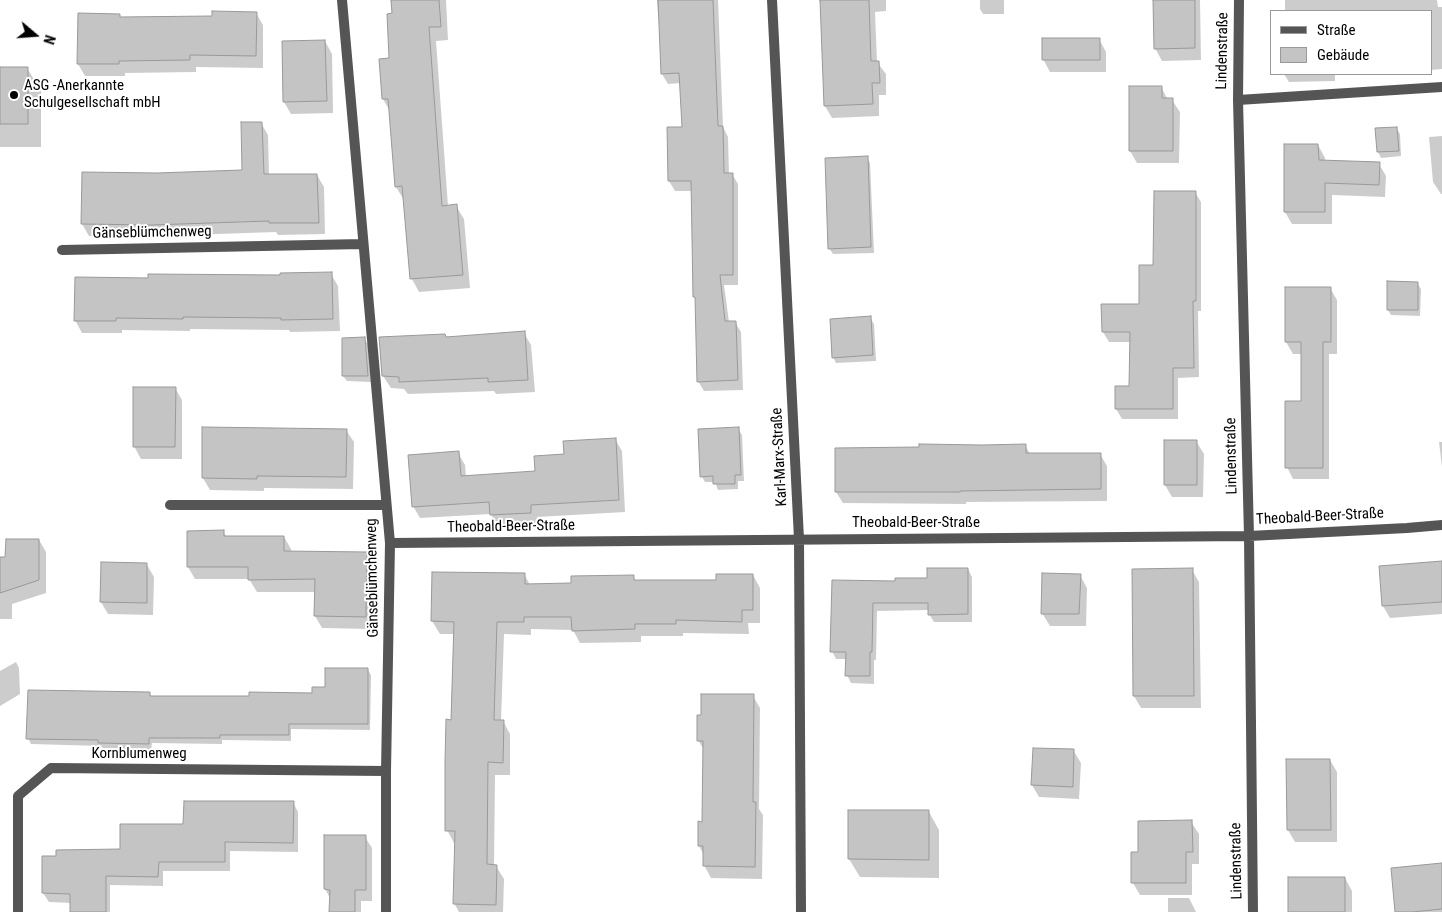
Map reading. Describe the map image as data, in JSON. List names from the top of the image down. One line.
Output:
{"streets":{"street":["Lindenstraße","Gänseblümchenweg","Karl-Marx-Straße","Theobald-Beer-Straße","Kornblumenweg"]},"crossings":[["Lindenstraße","Theobald-Beer-Straße"],["Gänseblümchenweg","Theobald-Beer-Straße"],["Gänseblümchenweg","Kornblumenweg"],["Karl-Marx-Straße","Theobald-Beer-Straße"]],"places":["ASG -Anerkannte Schulgesellschaft mbH"],"legend":["Straße","Gebäude"],"north":"right"}
